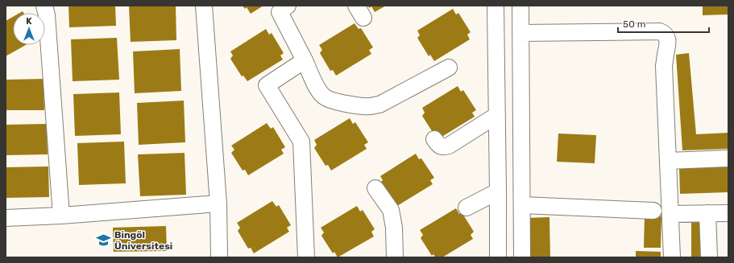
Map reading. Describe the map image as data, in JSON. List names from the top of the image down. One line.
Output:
{"places":{"school or university":["Bingöl Üniversitesi"]},"scale_bar":"50 m","north":"top"}
